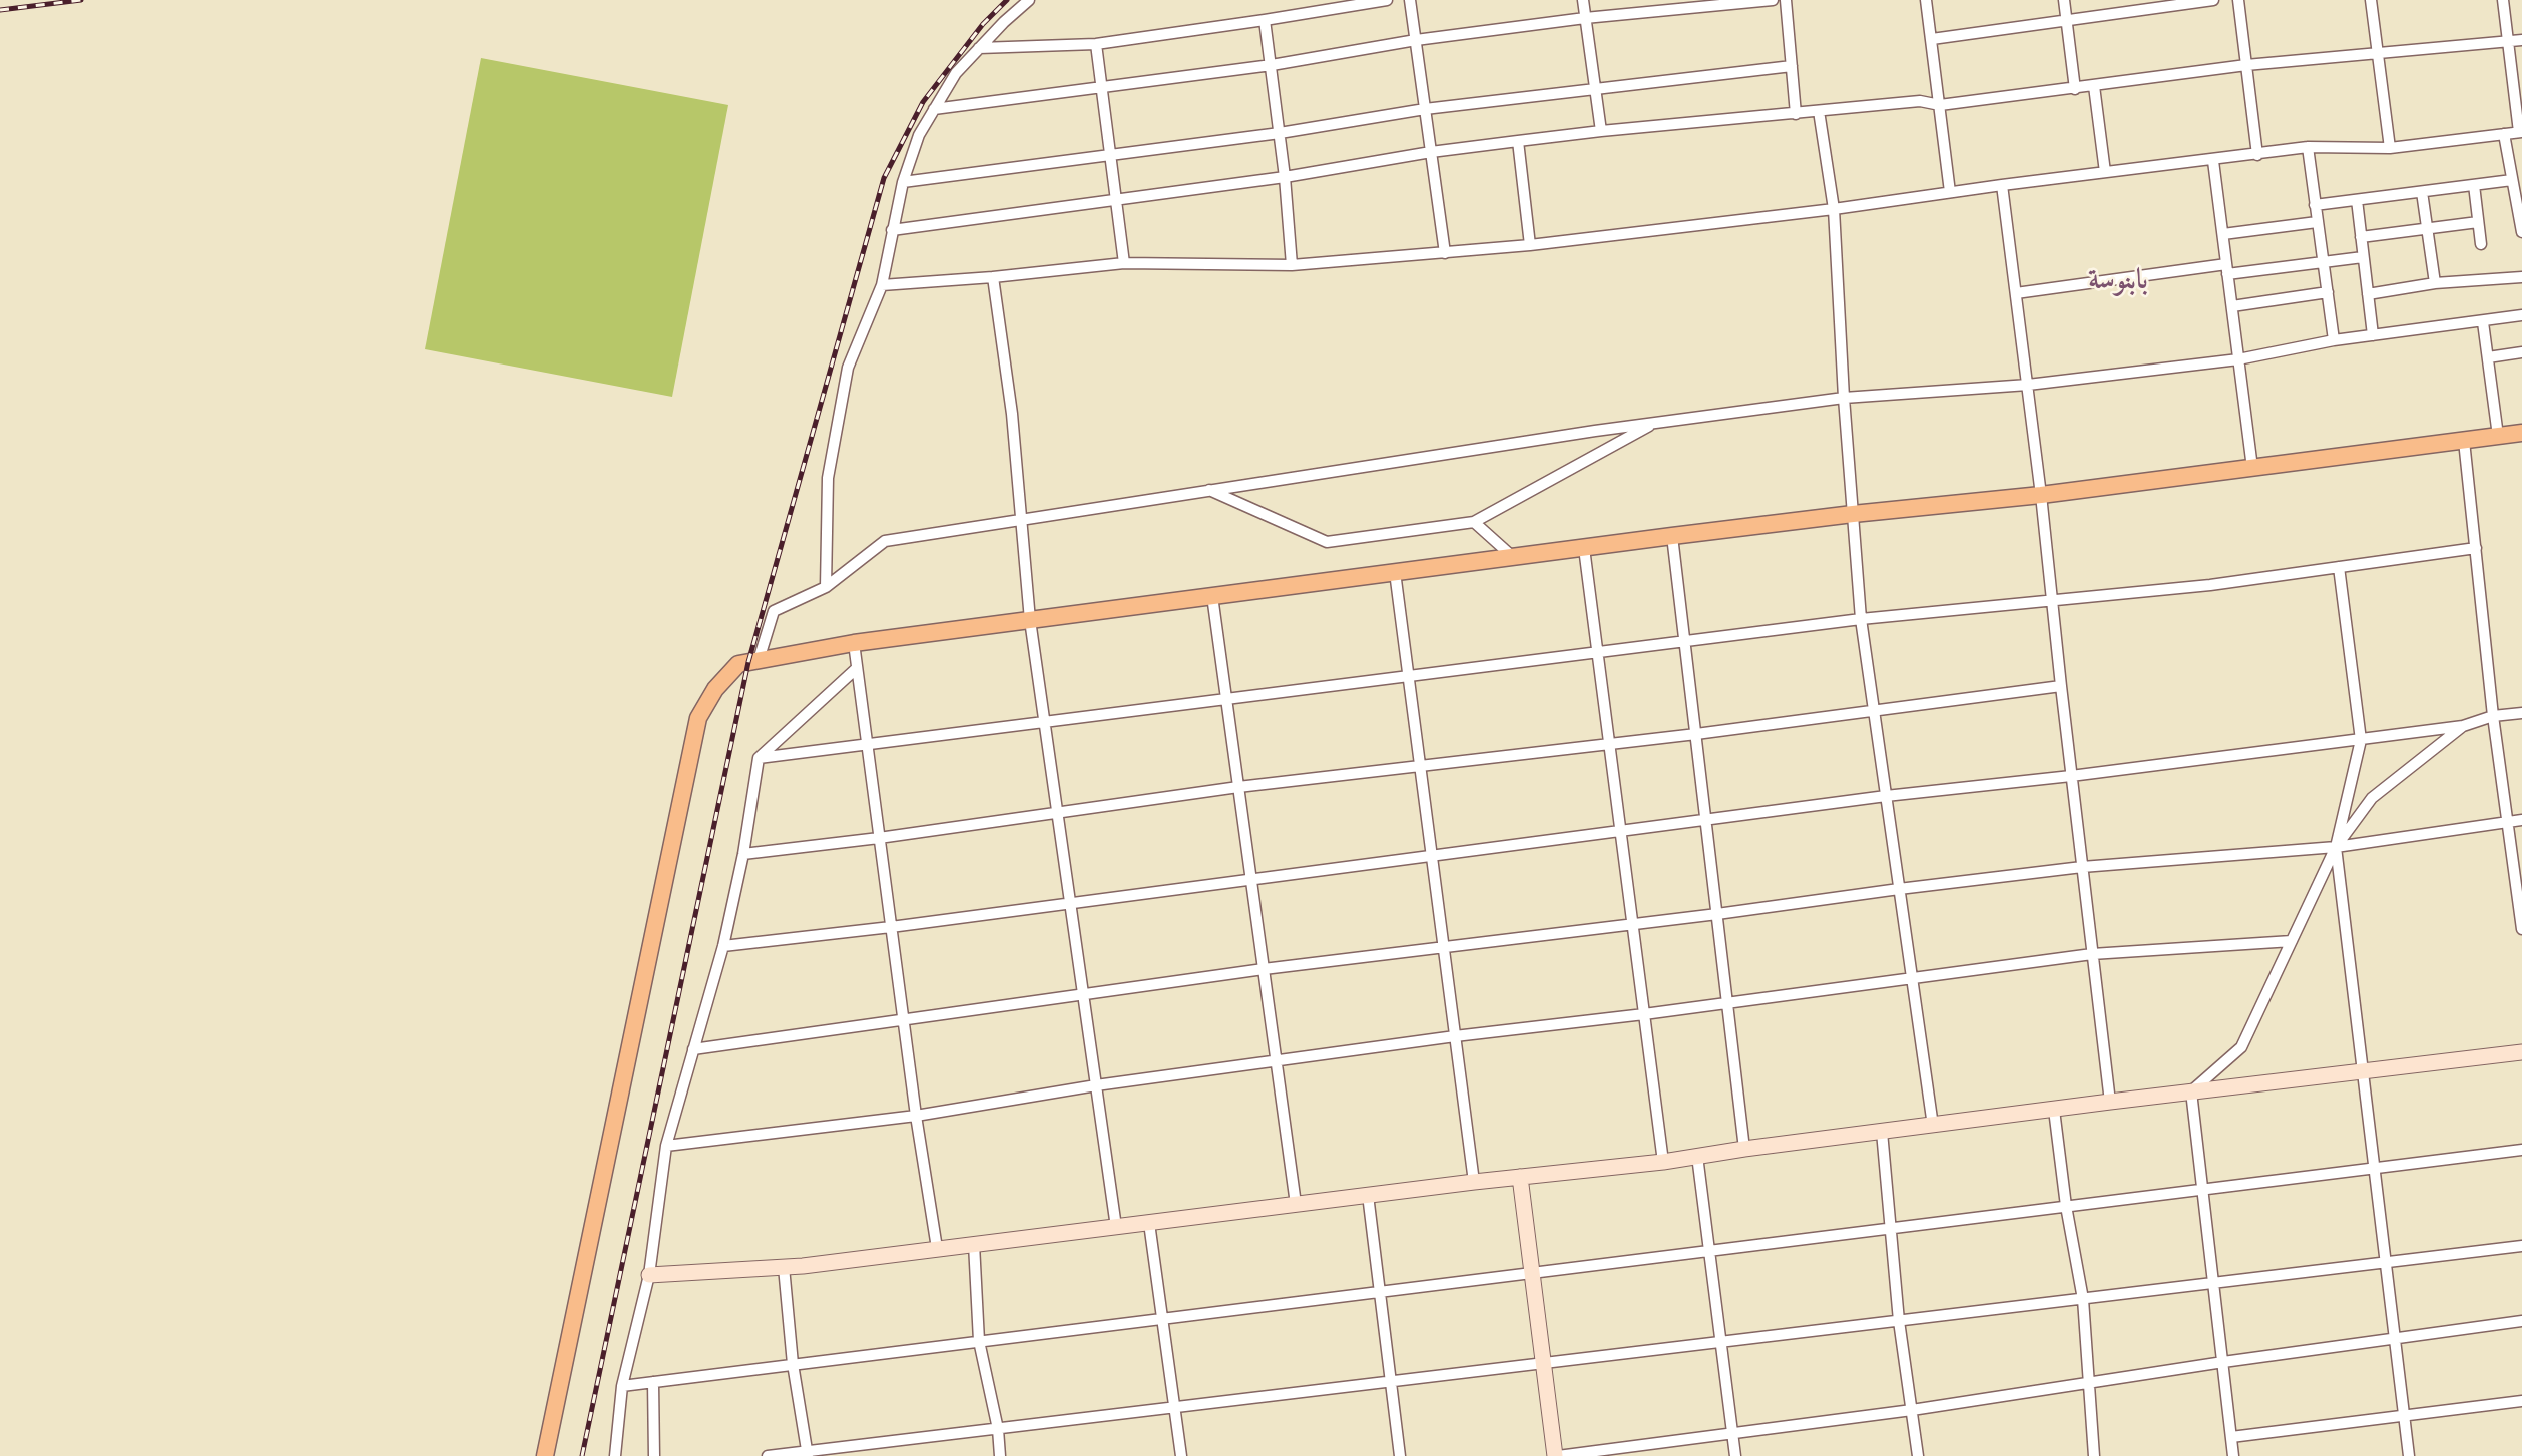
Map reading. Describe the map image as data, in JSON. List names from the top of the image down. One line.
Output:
{"districts":["بابنوسة"]}
